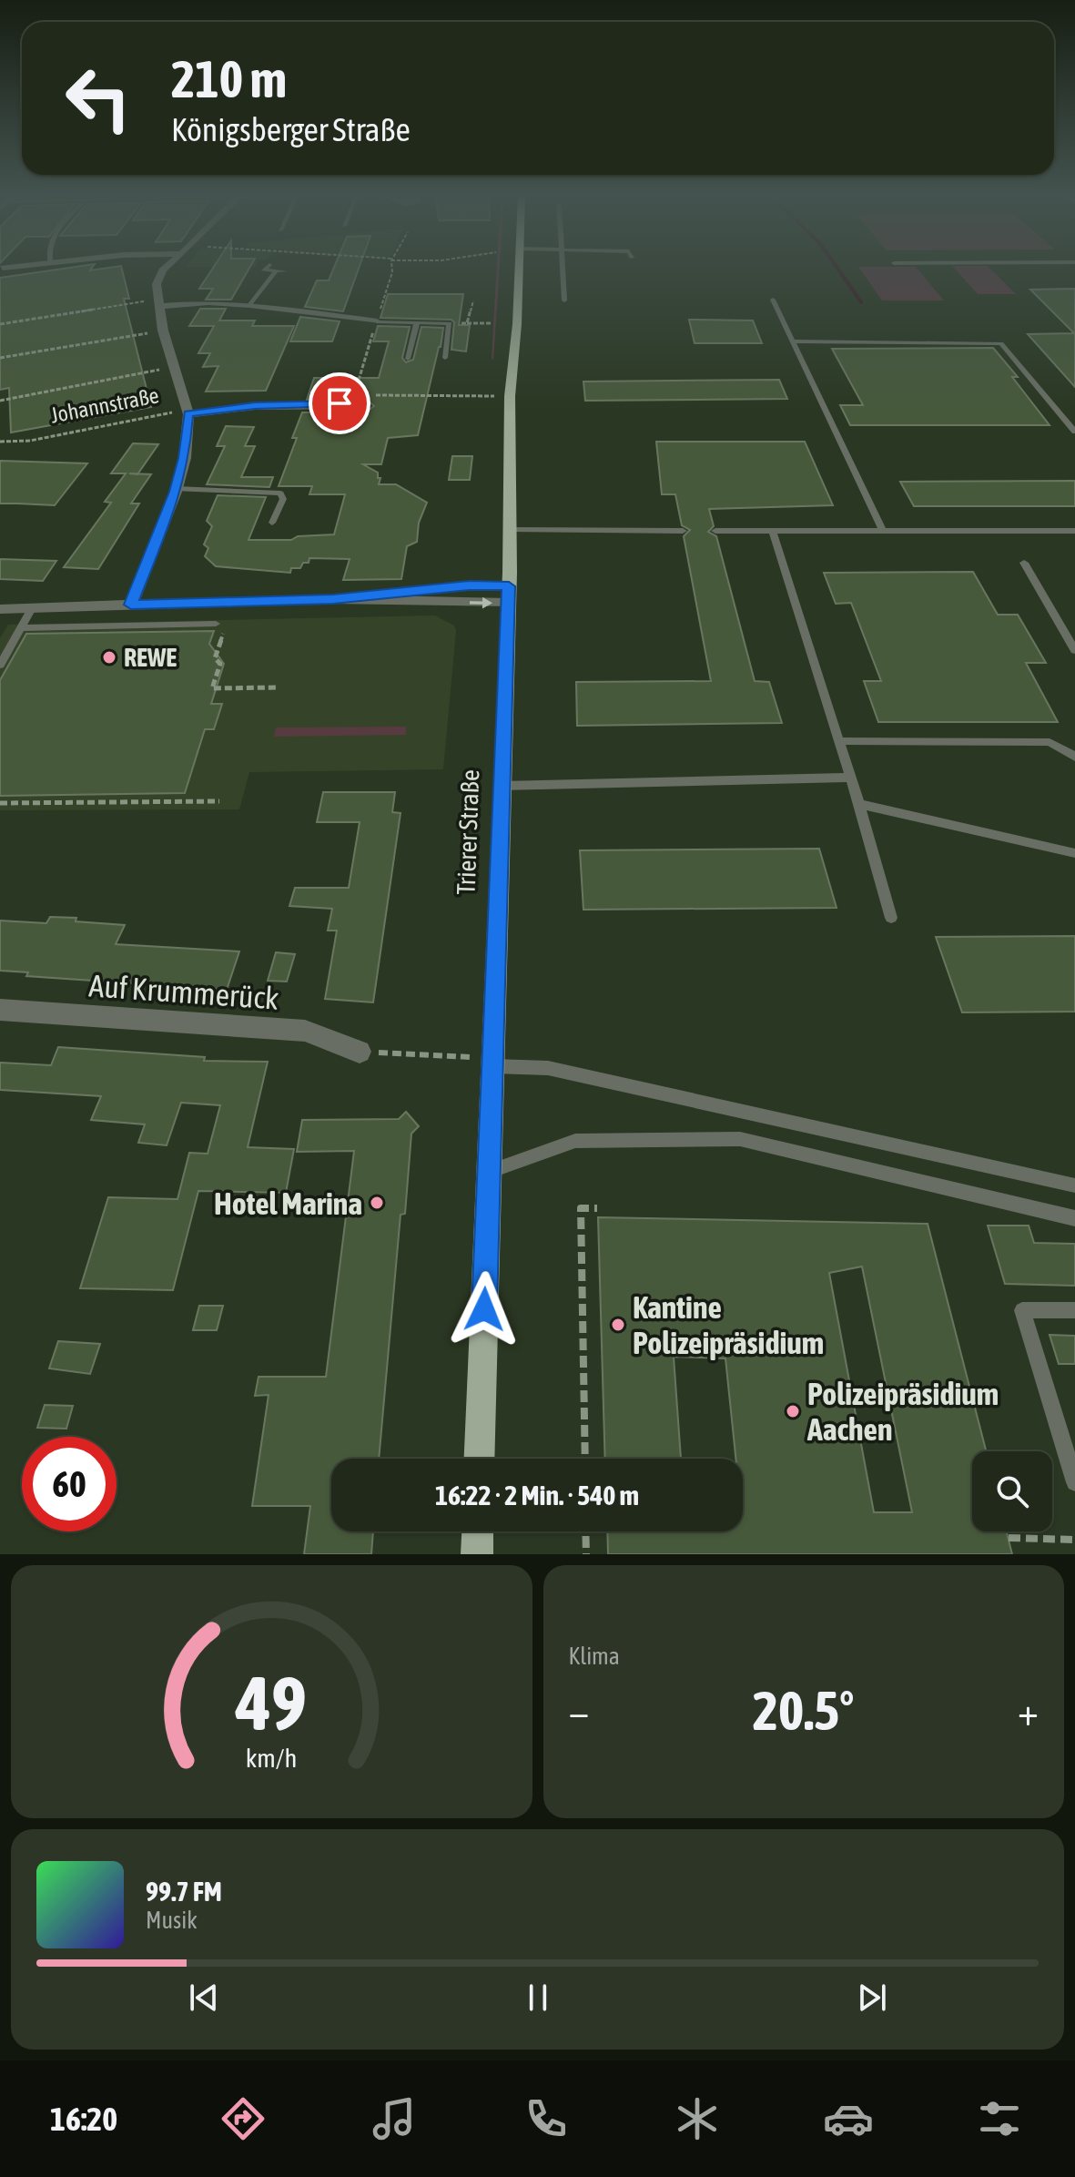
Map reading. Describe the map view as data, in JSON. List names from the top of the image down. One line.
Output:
{"streets":{"main road":["Trierer Straße"],"street":["Johannstraße","Auf Krummerück"]},"places":["REWE","Hotel Marina","Kantine Polizeipräsidium","Polizeipräsidium Aachen"],"page":{"turn":["210 m","Königsberger Straße"],"limit":"60","trip":"16:22 · 2 Min. · 540 m","tile":"Klima","heat":["−","20.5°","+"],"song":["99.7 FM","Musik"],"tabs":"16:20","gauge":["49","km/h"]}}
